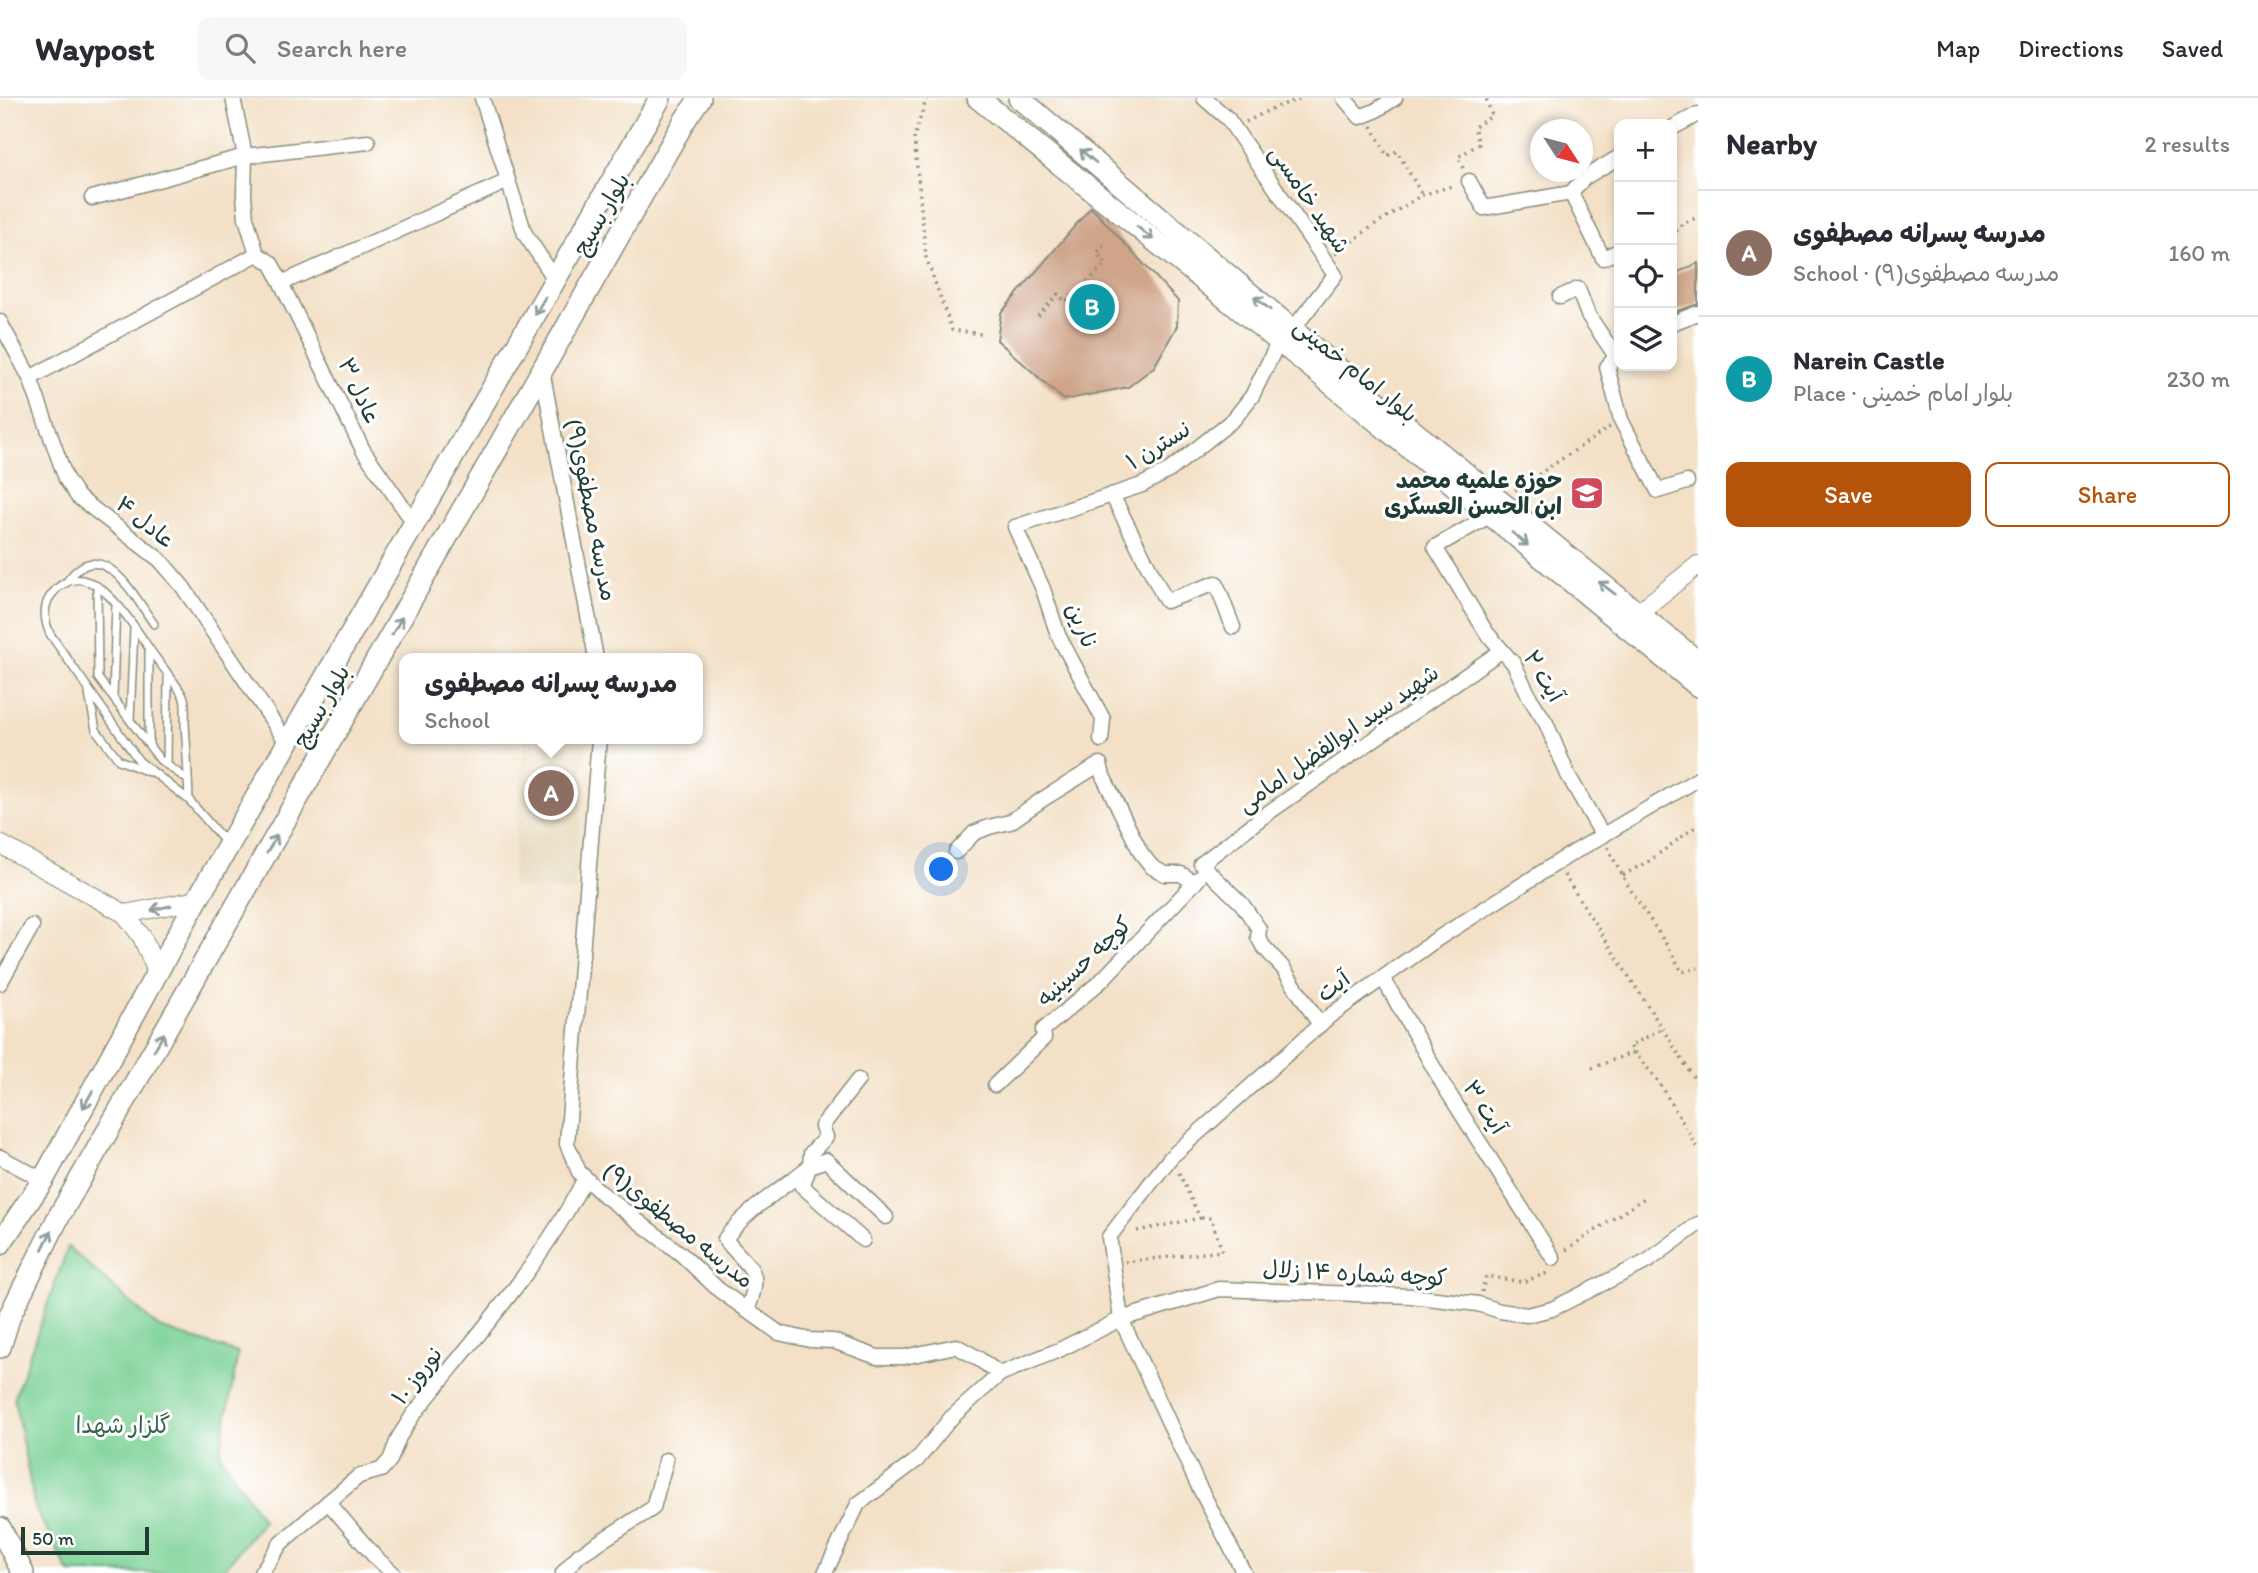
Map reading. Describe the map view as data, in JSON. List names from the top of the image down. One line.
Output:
{"streets":{"main road":["بلوار بسیج","بلوار امام خمینی"],"street":["شهید خامسی","عادل ۳","نسترن ۱","مدرسه مصطفوی(۹)","عادل ۴","نارین","آیت ۲","شهید سید ابوالفضل امامی","کوچه حسینیه","آیت","آیت ۳","کوچه شماره ۱۴ زلال","نوروز ۱۰"]},"crossings":[["شهید خامسی","بلوار امام خمینی"],["شهید خامسی","نسترن ۱"],["بلوار بسیج","عادل ۳"],["بلوار بسیج","مدرسه مصطفوی(۹)"],["بلوار بسیج","عادل ۴"],["بلوار امام خمینی","نسترن ۱"],["بلوار امام خمینی","آیت ۲"],["نسترن ۱","نارین"],["مدرسه مصطفوی(۹)","کوچه شماره ۱۴ زلال"],["مدرسه مصطفوی(۹)","نوروز ۱۰"],["آیت ۲","شهید سید ابوالفضل امامی"],["آیت ۲","آیت"],["شهید سید ابوالفضل امامی","کوچه حسینیه"],["آیت","آیت ۳"],["آیت","کوچه شماره ۱۴ زلال"]],"parks":["گلزار شهدا"],"places":{"school or university":["حوزه علمیه محمد ابن الحسن العسگری"]},"scale_bar":"50 m","north":"bottom right","page":{"header":"Waypost","search":"Search here","nav":["Map","Directions","Saved"],"heading":["Nearby","2 results"],"map_buttons":["+","−"],"list":[{"mark":"A","name":"مدرسه پسرانه مصطفوی","note":"School · مدرسه مصطفوی(۹)","value":"160 m"},{"mark":"B","name":"Narein Castle","note":"Place · بلوار امام خمینی","value":"230 m"}],"pins":["B","A"],"buttons":["Save","Share"],"popup":["مدرسه پسرانه مصطفوی","School"],"scale":"50 m"}}
